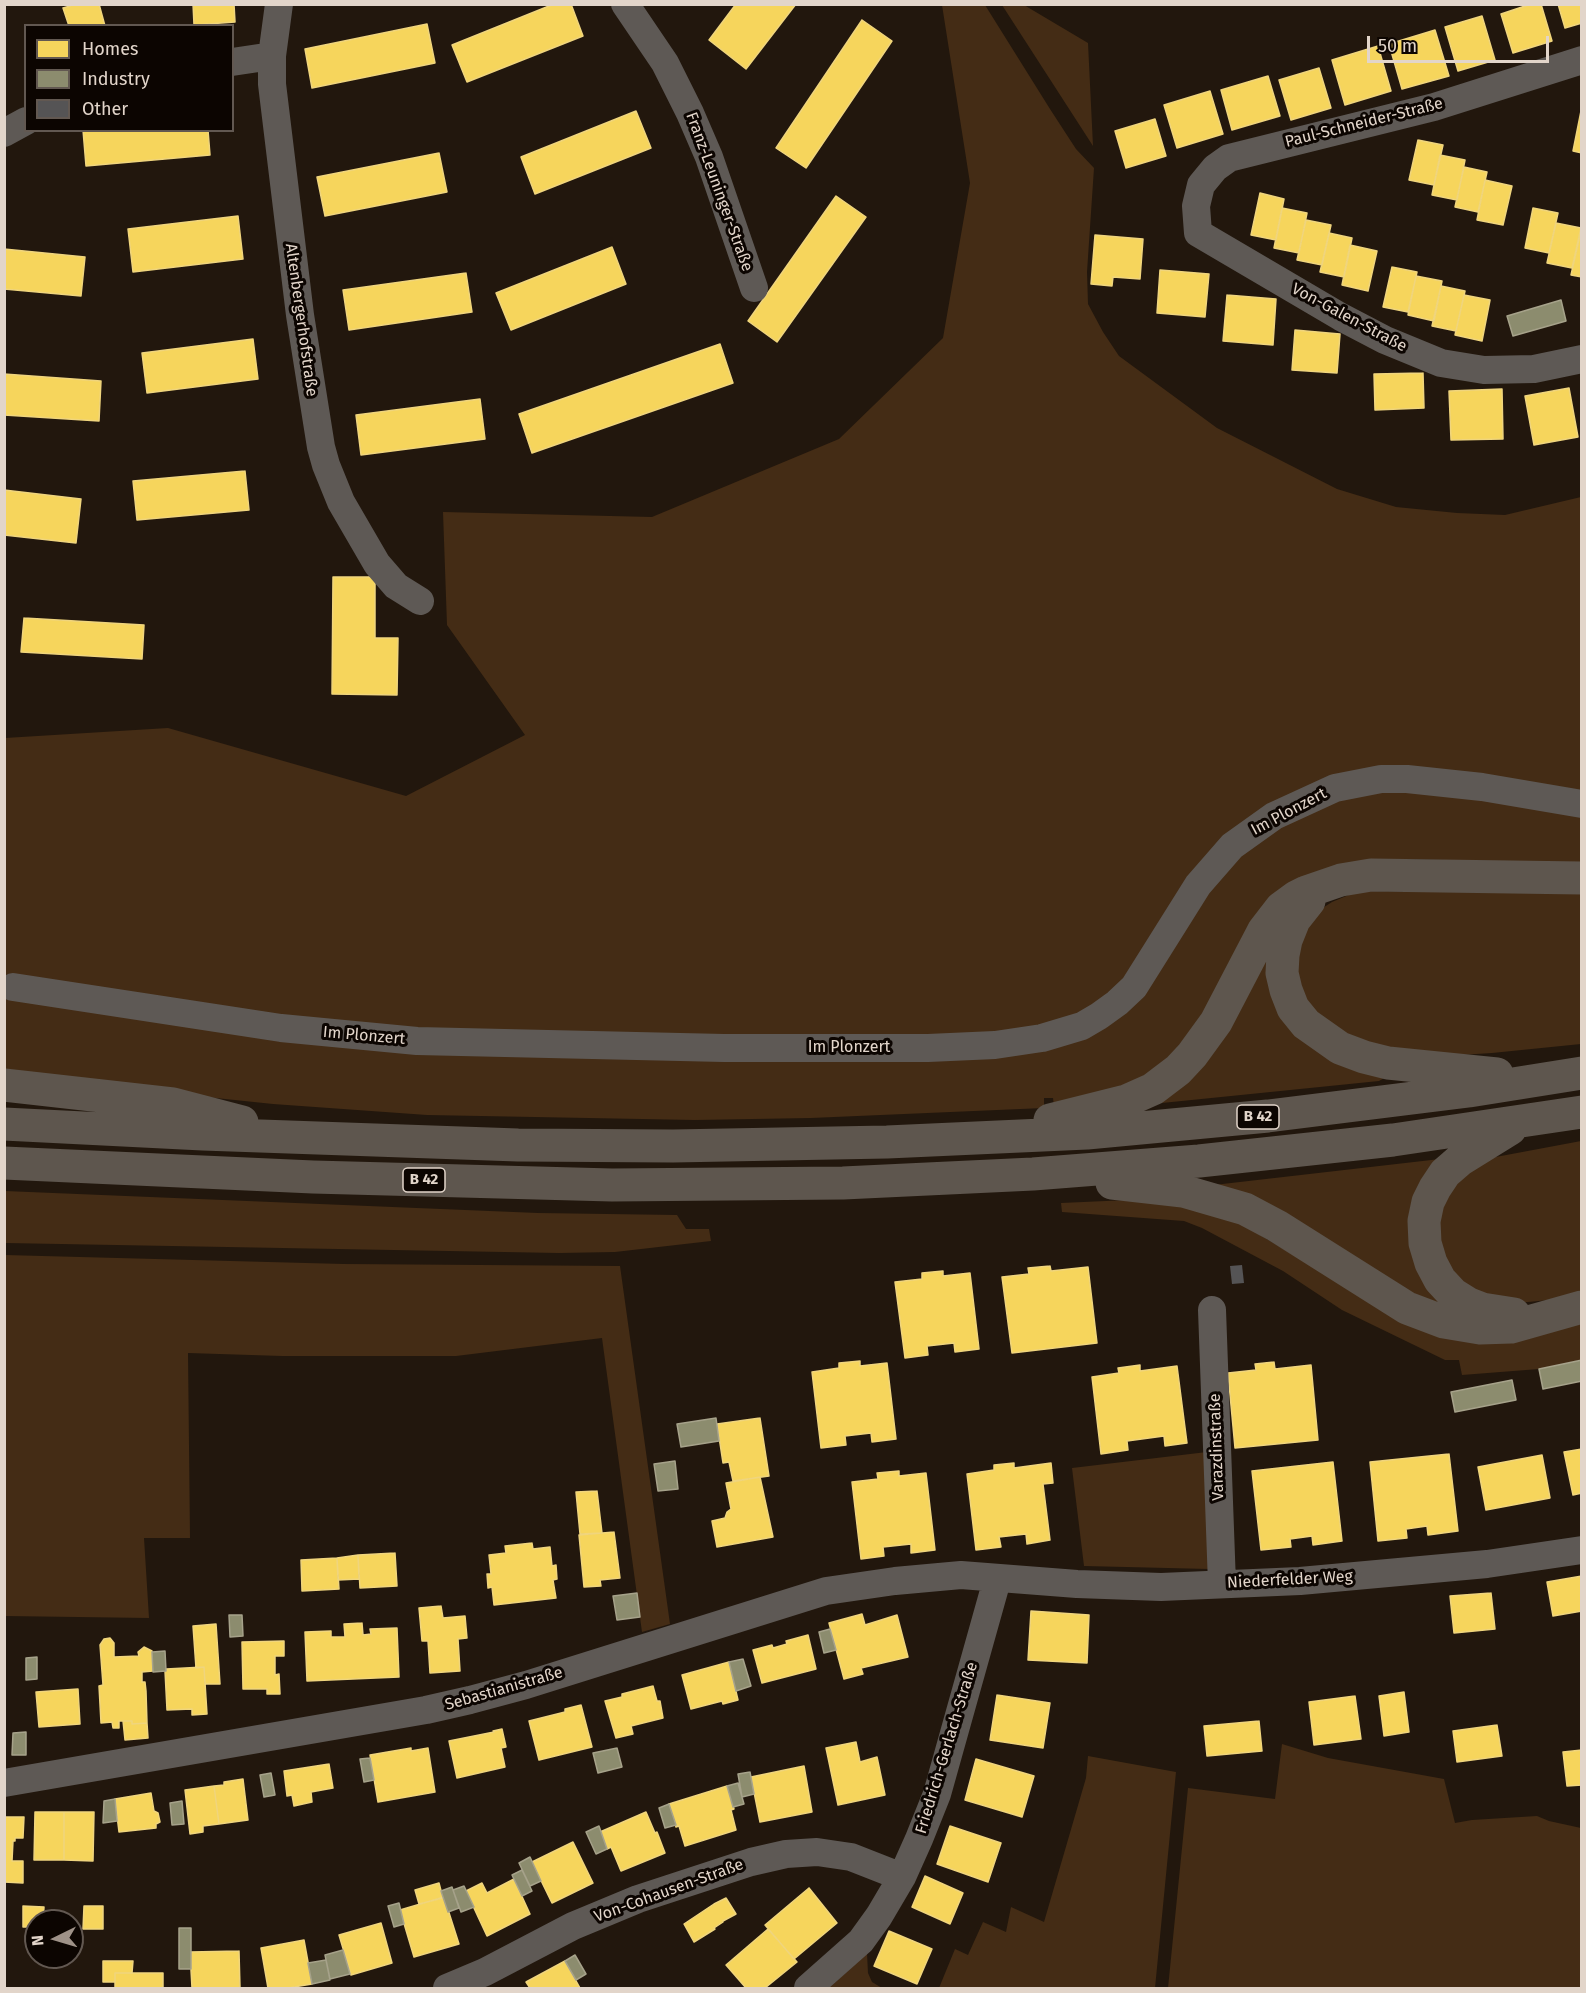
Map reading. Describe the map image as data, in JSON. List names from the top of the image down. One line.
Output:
{"streets":{"highway":["B 42"],"street":["Paul-Schneider-Straße","Franz-Leuninger-Straße","Von-Galen-Straße","Altenbergerhofstraße","Im Plonzert","Varazdinstraße","Niederfelder Weg","Sebastianistraße","Friedrich-Gerlach-Straße","Von-Cohausen-Straße"]},"crossings":[["Paul-Schneider-Straße","Von-Galen-Straße"],["Varazdinstraße","Niederfelder Weg"],["Niederfelder Weg","Sebastianistraße"],["Niederfelder Weg","Friedrich-Gerlach-Straße"],["Sebastianistraße","Friedrich-Gerlach-Straße"],["Friedrich-Gerlach-Straße","Von-Cohausen-Straße"]],"legend":["Homes","Industry","Other"],"scale_bar":"50 m","north":"left"}
